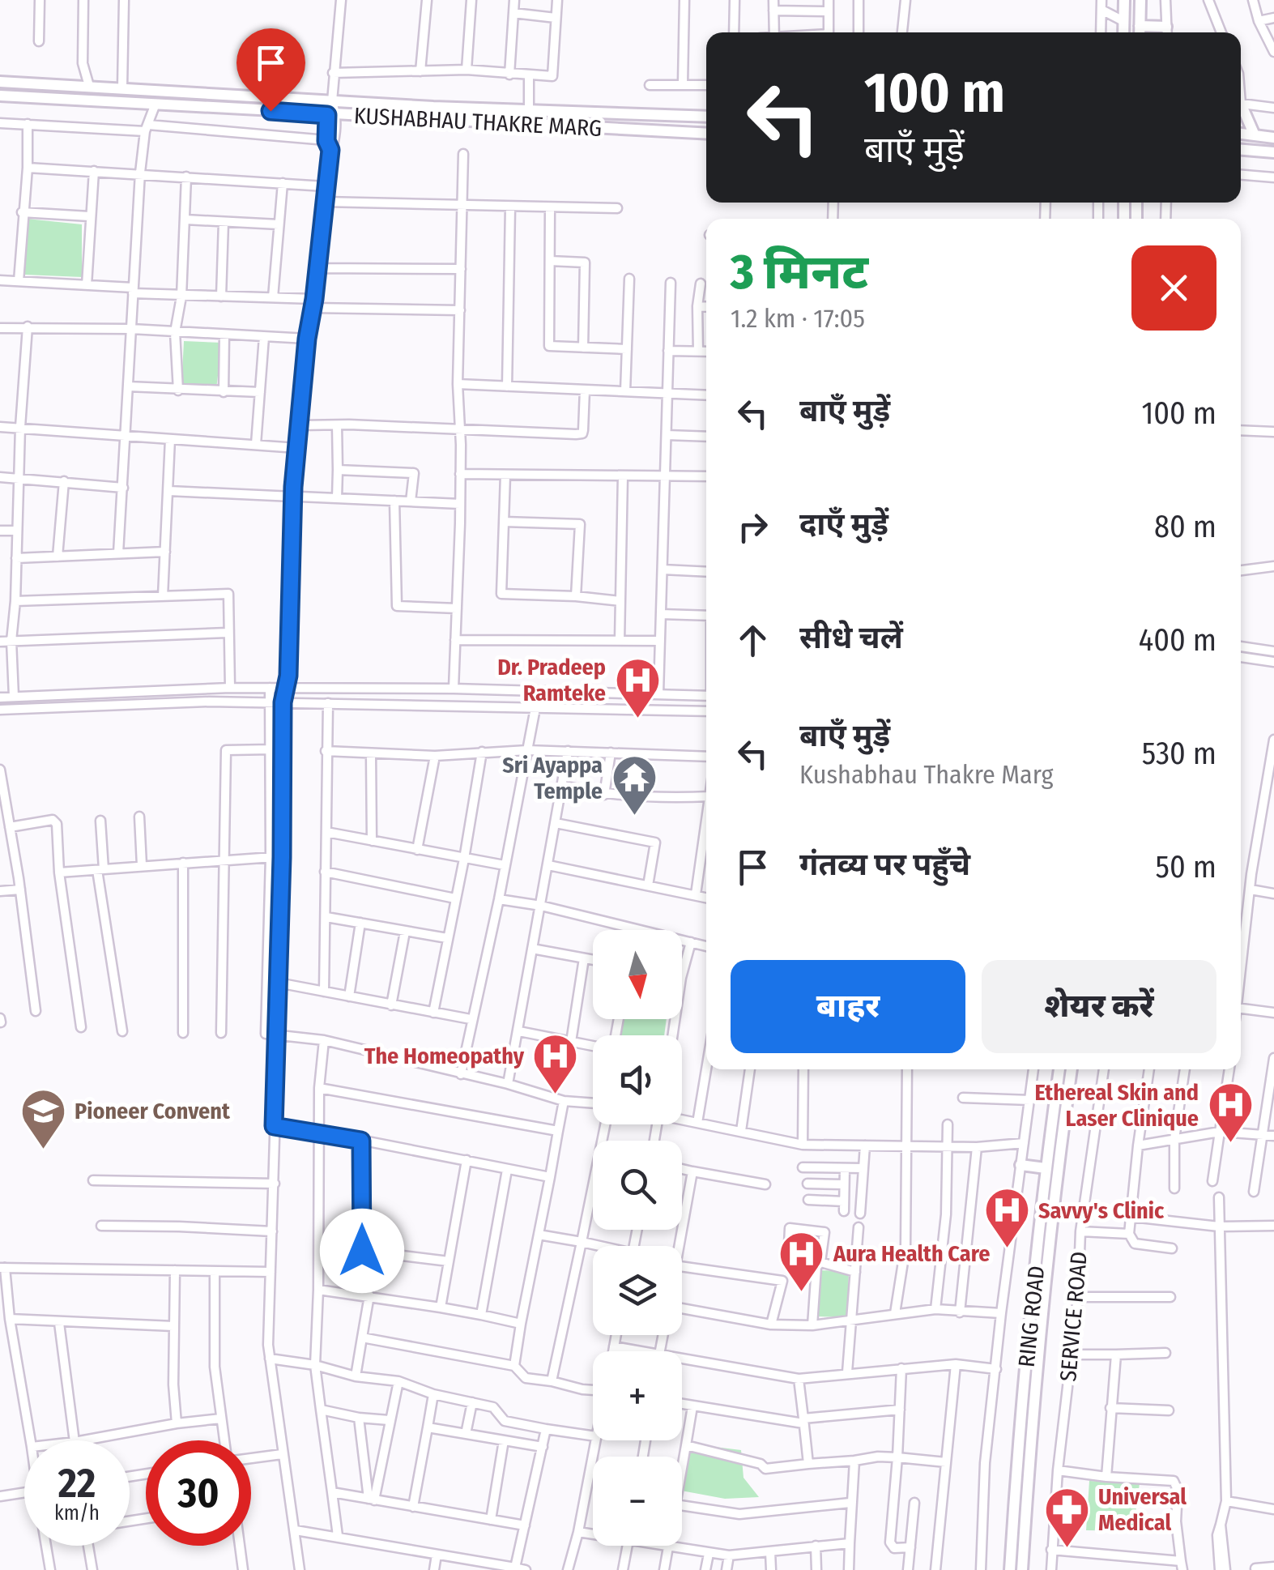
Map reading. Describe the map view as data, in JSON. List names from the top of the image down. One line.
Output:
{"streets":{"main road":["KUSHABHAU THAKRE MARG","RING ROAD"],"street":["SERVICE ROAD"]},"places":{"hospital":["Dr. Pradeep Ramteke","The Homeopathy","Ethereal Skin and Laser Clinique","Savvy's Clinic","Aura Health Care"],"temple":["Sri Ayappa Temple"],"school or university":["Pioneer Convent"],"pharmacy":["Universal Medical"]},"north":"bottom","page":{"turn":["100 m","बाएँ मुड़ें"],"heading":["3 मिनट","1.2 km · 17:05"],"list":[{"name":"बाएँ मुड़ें","value":"100 m"},{"name":"दाएँ मुड़ें","value":"80 m"},{"name":"सीधे चलें","value":"400 m"},{"name":"बाएँ मुड़ें","note":"Kushabhau Thakre Marg","value":"530 m"},{"name":"गंतव्य पर पहुँचे","value":"50 m"}],"map_buttons":["+","−"],"buttons":["बाहर","शेयर करें"],"speed":"22 km/h","limit":"30"}}
